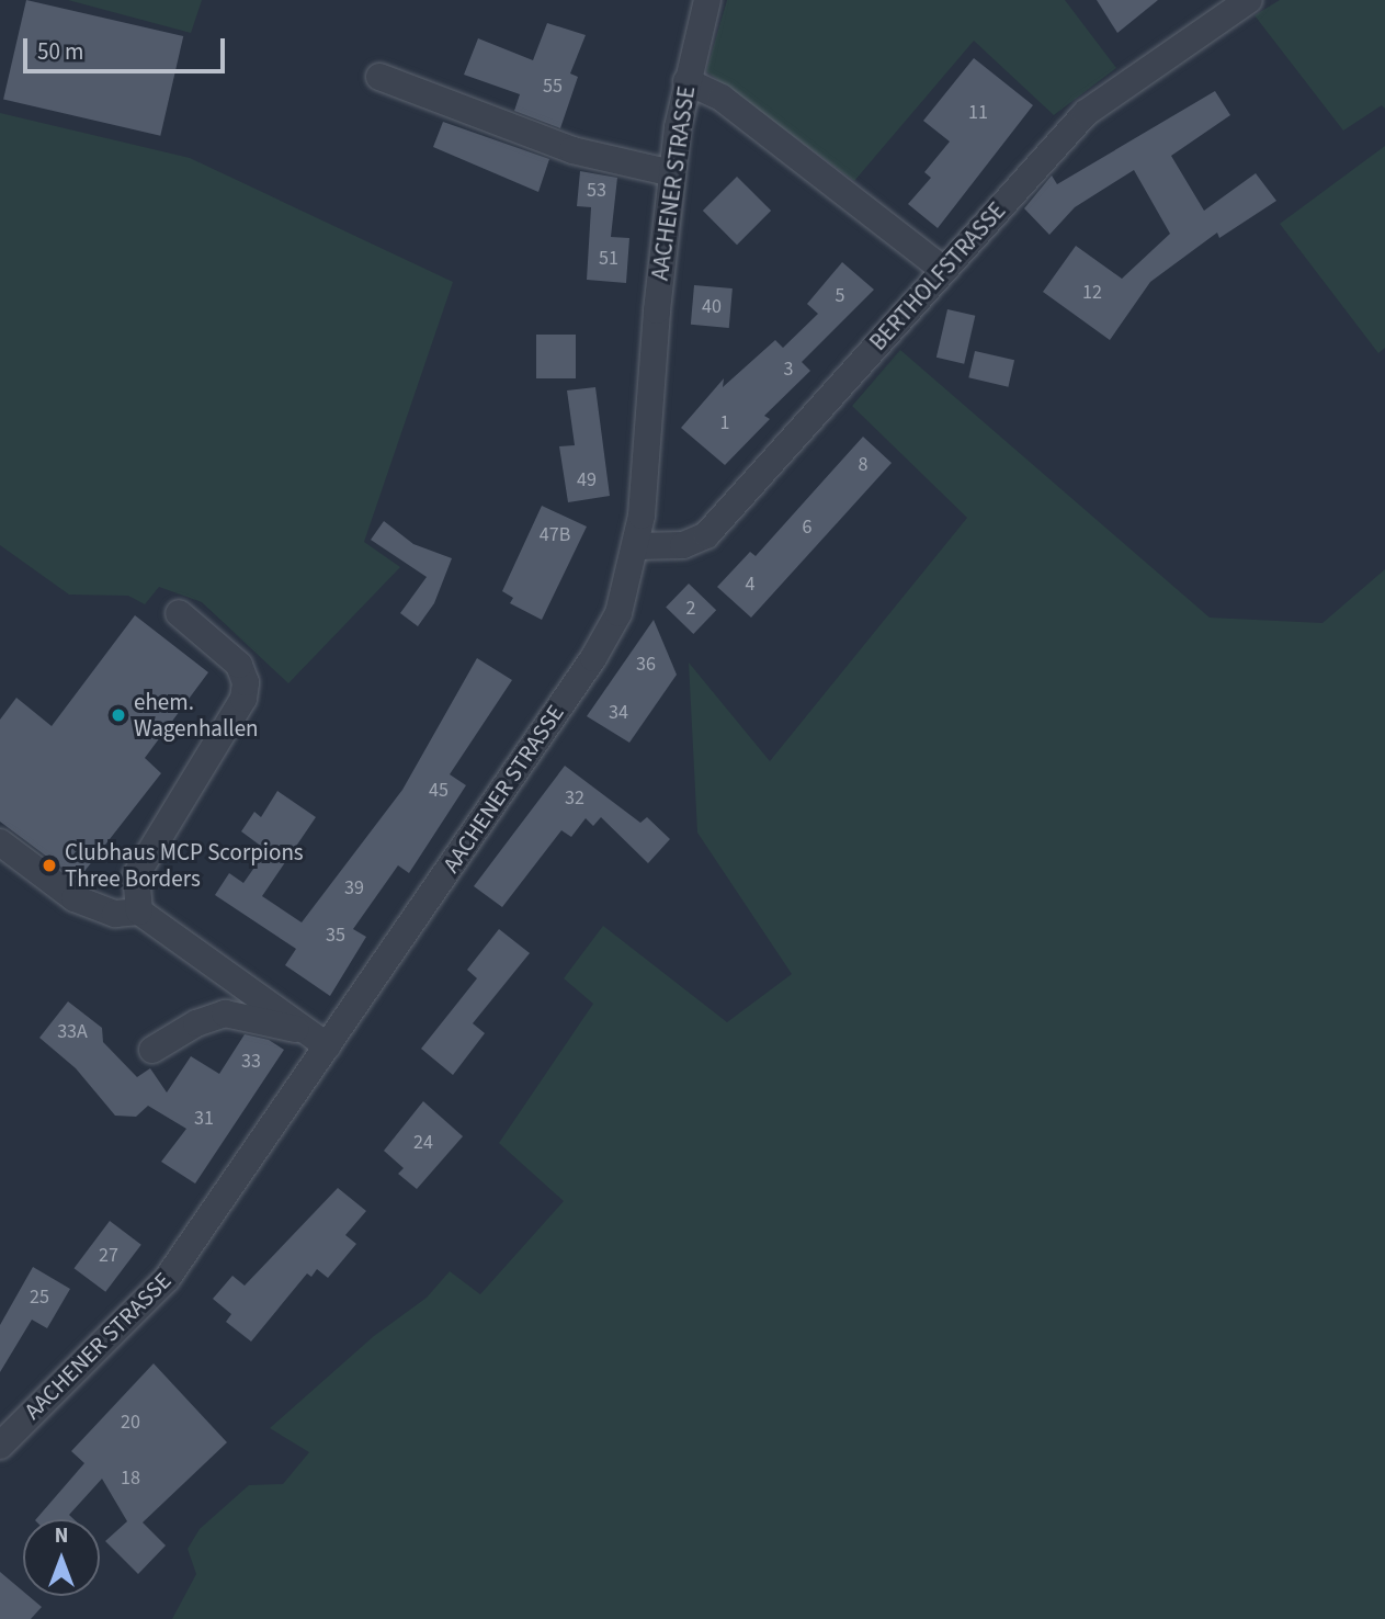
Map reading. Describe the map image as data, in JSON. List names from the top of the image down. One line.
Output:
{"streets":{"street":["AACHENER STRASSE","BERTHOLFSTRASSE"]},"crossings":[["AACHENER STRASSE","BERTHOLFSTRASSE"]],"places":["ehem. Wagenhallen","Clubhaus MCP Scorpions Three Borders"],"house_numbers":["55","11","53","51","12","5","40","3","1","8","49","6","47B","4","2","36","34","45","32","39","35","33A","33","31","24","27","25","20","18"],"scale_bar":"50 m","north":"top"}
